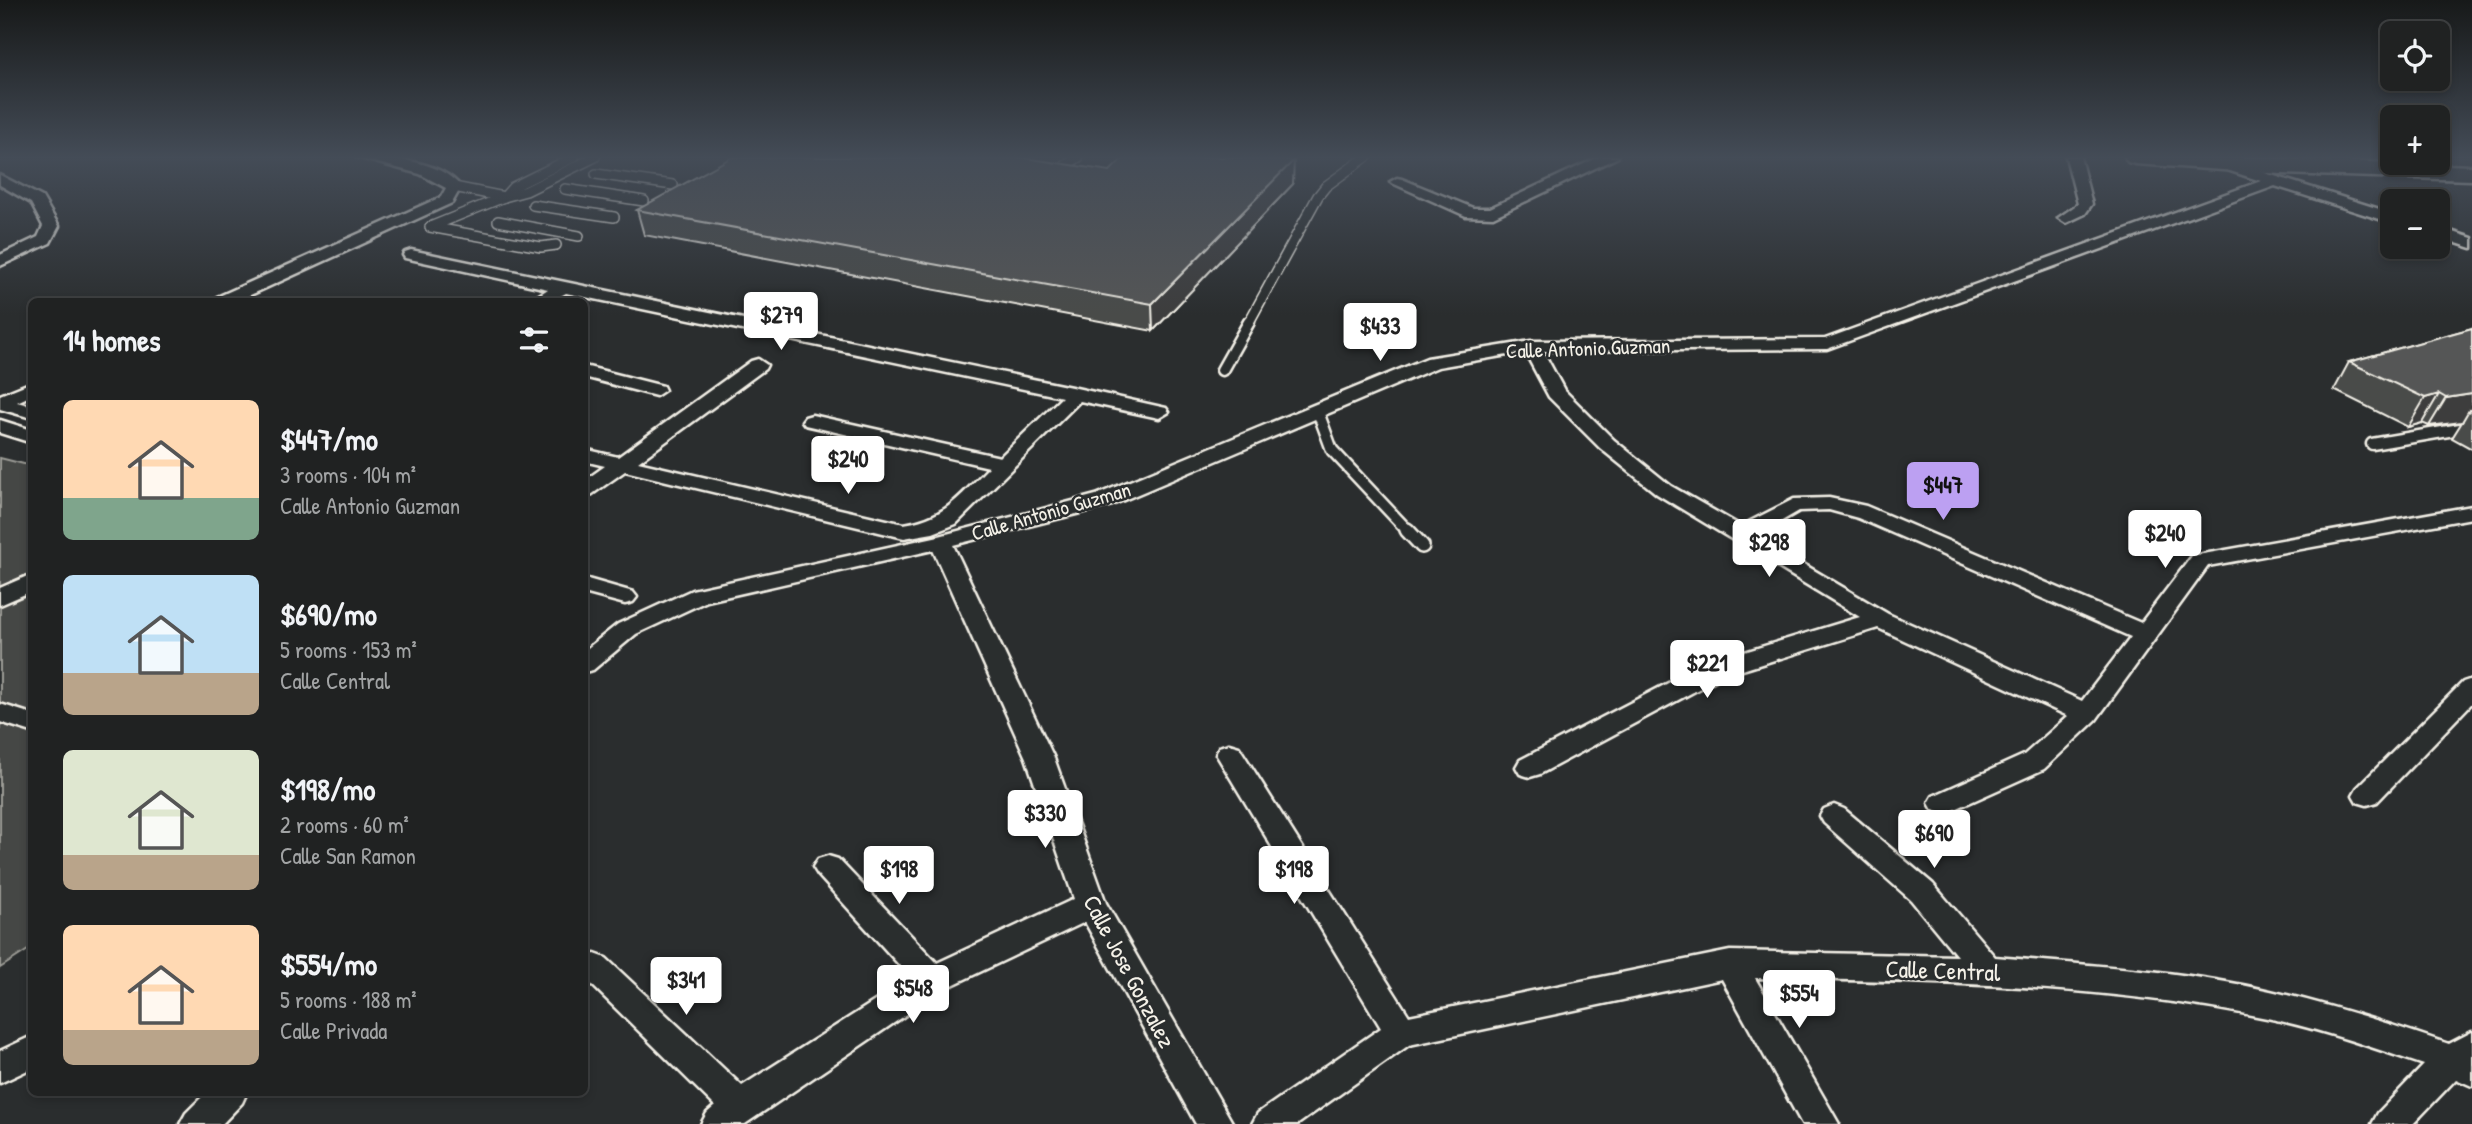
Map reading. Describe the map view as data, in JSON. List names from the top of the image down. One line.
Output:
{"streets":{"street":["Calle Antonio Guzman","Calle Central","Calle Jose Gonzalez"]},"crossings":[["Calle Antonio Guzman","Calle Jose Gonzalez"]],"page":{"map_buttons":["+","−"],"price":["$279","$433","$240","$447","$240","$298","$221","$330","$690","$198","$198","$341","$548","$554"],"heading":"14 homes","list":[{"name":"$447/mo","note":"3 rooms · 104 m² · Calle Antonio Guzman"},{"name":"$690/mo","note":"5 rooms · 153 m² · Calle Central"},{"name":"$198/mo","note":"2 rooms · 60 m² · Calle San Ramon"},{"name":"$554/mo","note":"5 rooms · 188 m² · Calle Privada"}]}}
